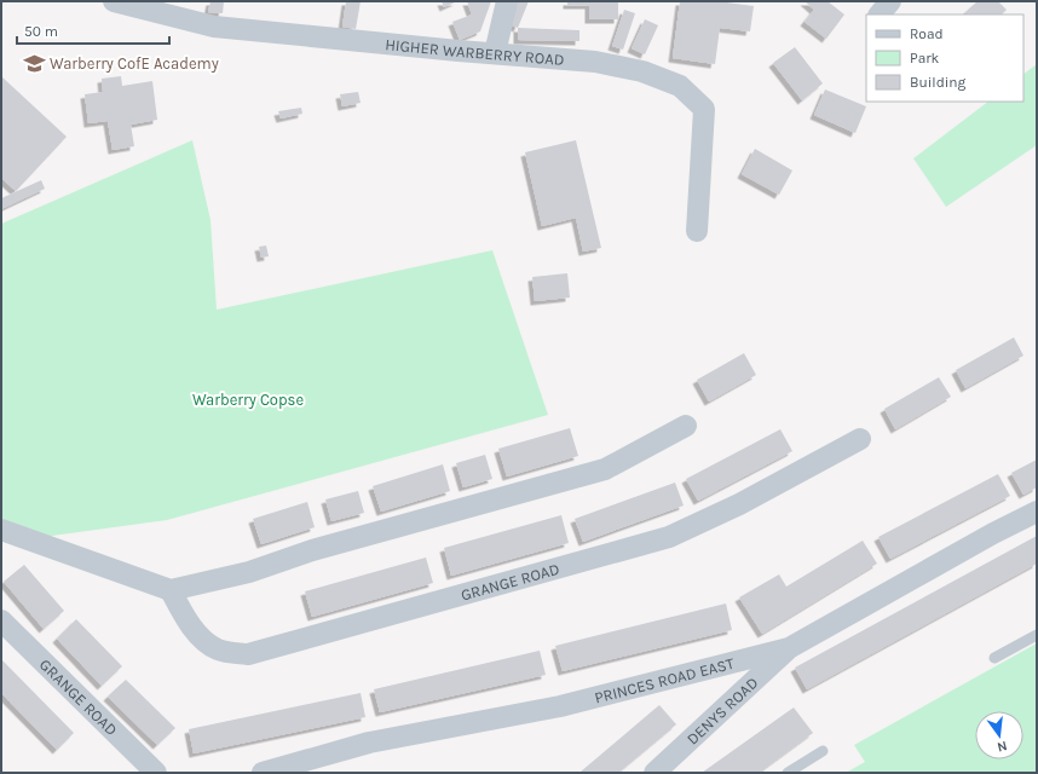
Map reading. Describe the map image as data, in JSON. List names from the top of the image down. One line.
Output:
{"streets":{"street":["HIGHER WARBERRY ROAD","GRANGE ROAD","PRINCES ROAD EAST","DENYS ROAD"]},"crossings":[["PRINCES ROAD EAST","DENYS ROAD"]],"parks":["Warberry Copse"],"places":{"school or university":["Warberry CofE Academy"]},"legend":["Road","Park","Building"],"scale_bar":"50 m","north":"bottom"}
